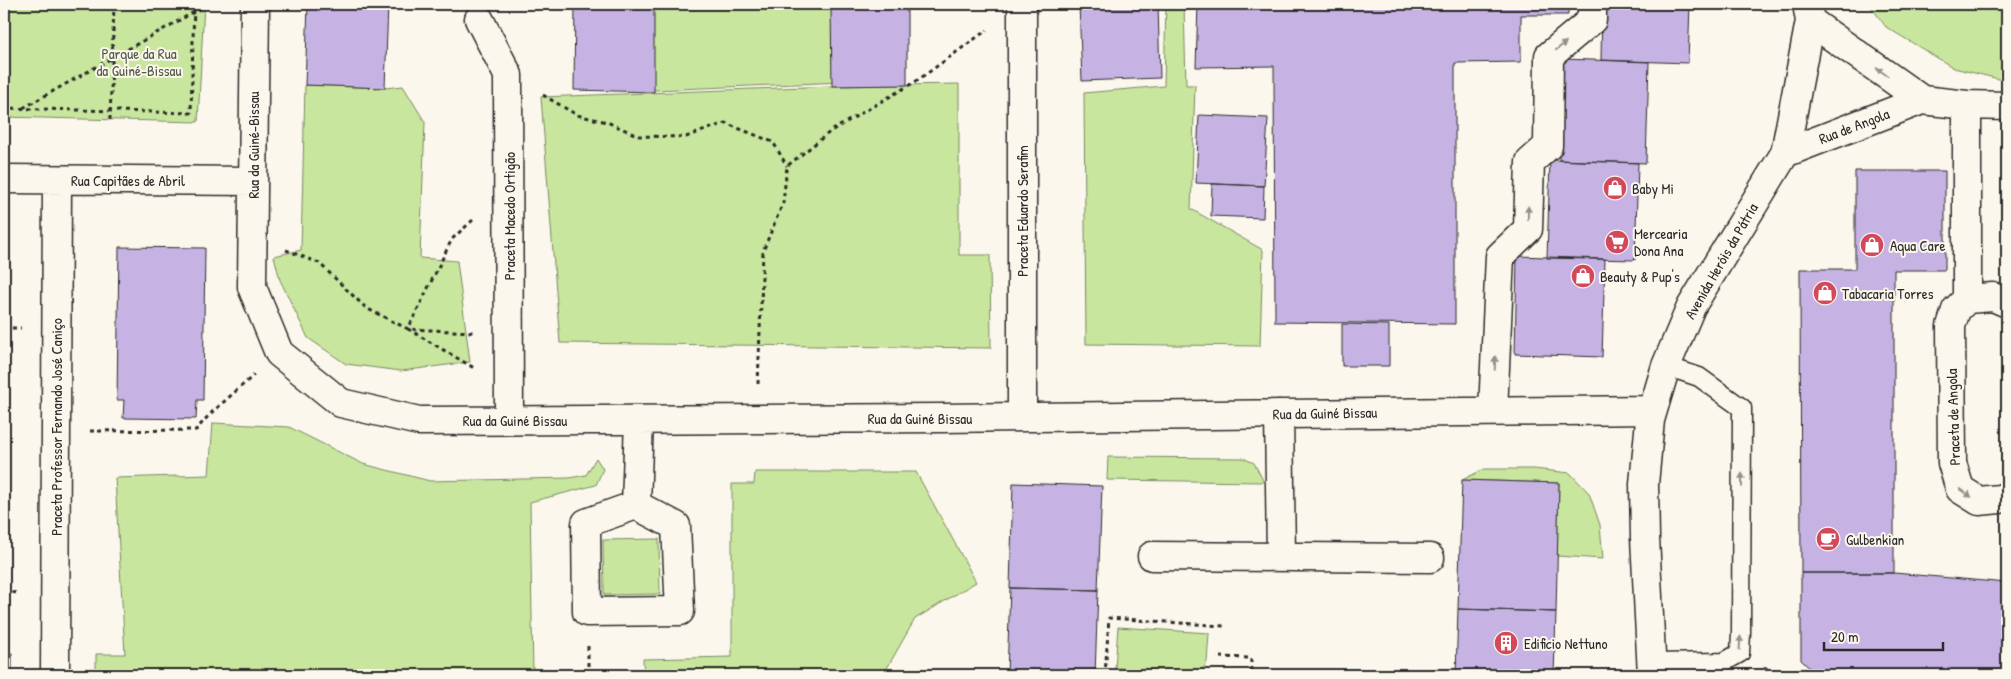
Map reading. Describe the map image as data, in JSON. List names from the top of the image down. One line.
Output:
{"streets":{"street":["Rua de Angola","Rua da Guiné-Bissau","Rua Capitães de Abril","Praceta Eduardo Serafim","Praceta Macedo Ortigão","Avenida Heróis da Pátria","Rua da Guiné Bissau","Praceta de Angola","Praceta Professor Fernando José Caniço"]},"crossings":[["Rua de Angola","Avenida Heróis da Pátria"],["Rua da Guiné-Bissau","Rua Capitães de Abril"],["Rua da Guiné-Bissau","Rua da Guiné Bissau"],["Rua Capitães de Abril","Praceta Professor Fernando José Caniço"],["Praceta Eduardo Serafim","Rua da Guiné Bissau"],["Praceta Macedo Ortigão","Rua da Guiné Bissau"],["Avenida Heróis da Pátria","Rua da Guiné Bissau"]],"one_way":["Rua de Angola","Praceta de Angola"],"parks":["Parque da Rua da Guiné-Bissau"],"places":{"shop":["Baby Mi","Aqua Care","Beauty & Pup's","Tabacaria Torres"],"supermarket":["Mercearia Dona Ana"],"cafe":["Gulbenkian"],"building":["Edificio Nettuno"]},"scale_bar":"20 m"}
